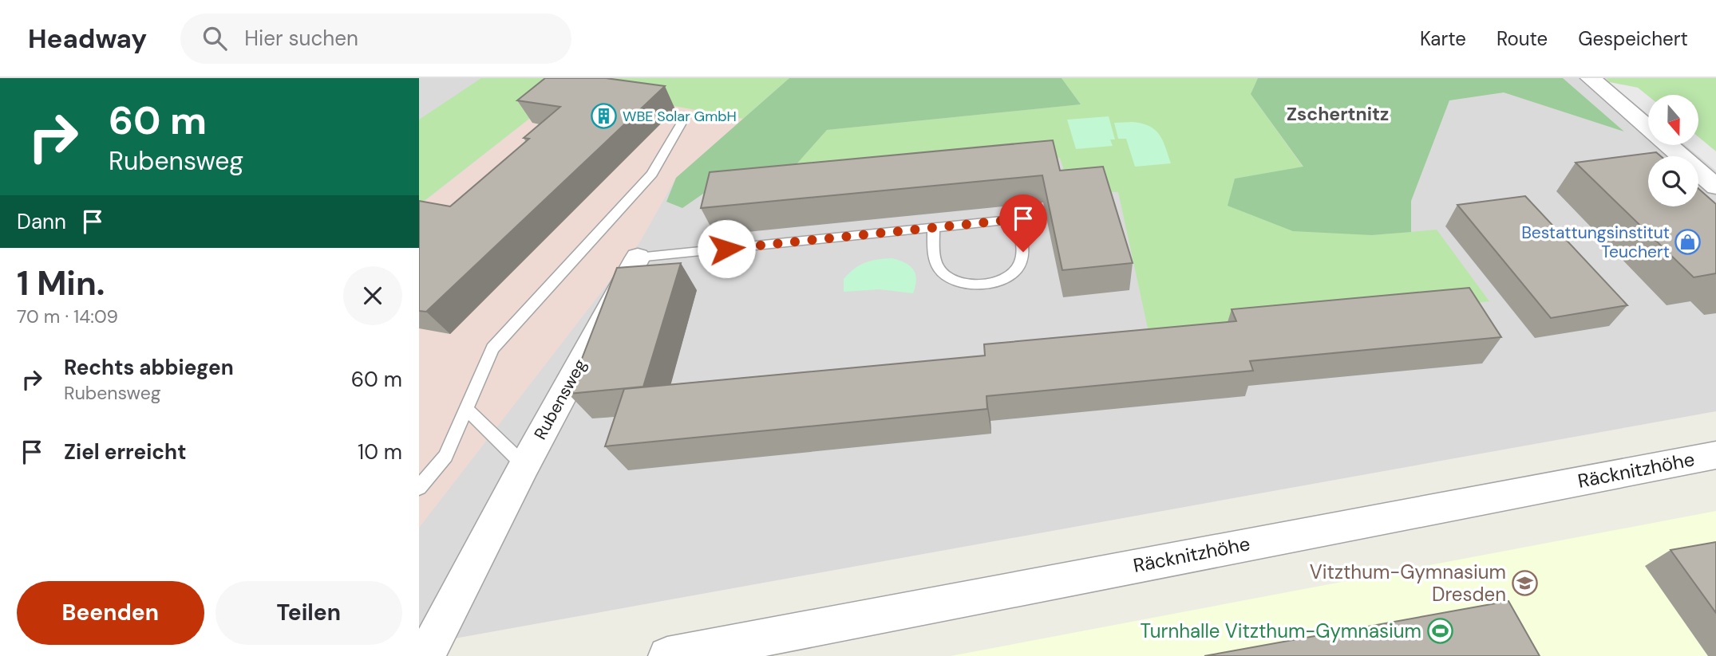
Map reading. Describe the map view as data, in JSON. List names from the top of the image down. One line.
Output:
{"streets":{"street":["Rubensweg","Räcknitzhöhe"]},"districts":["Zschertnitz"],"places":{"building":["WBE Solar GmbH"],"shop":["Bestattungsinstitut Teuchert"],"school or university":["Vitzthum-Gymnasium Dresden"],"sports":["Turnhalle Vitzthum-Gymnasium"]},"north":"bottom","page":{"header":"Headway","search":"Hier suchen","nav":["Karte","Route","Gespeichert"],"turn":["60 m","Rubensweg"],"then":"Dann","heading":["1 Min.","70 m · 14:09"],"list":[{"name":"Rechts abbiegen","note":"Rubensweg","value":"60 m"},{"name":"Ziel erreicht","value":"10 m"}],"buttons":["Beenden","Teilen"]}}
